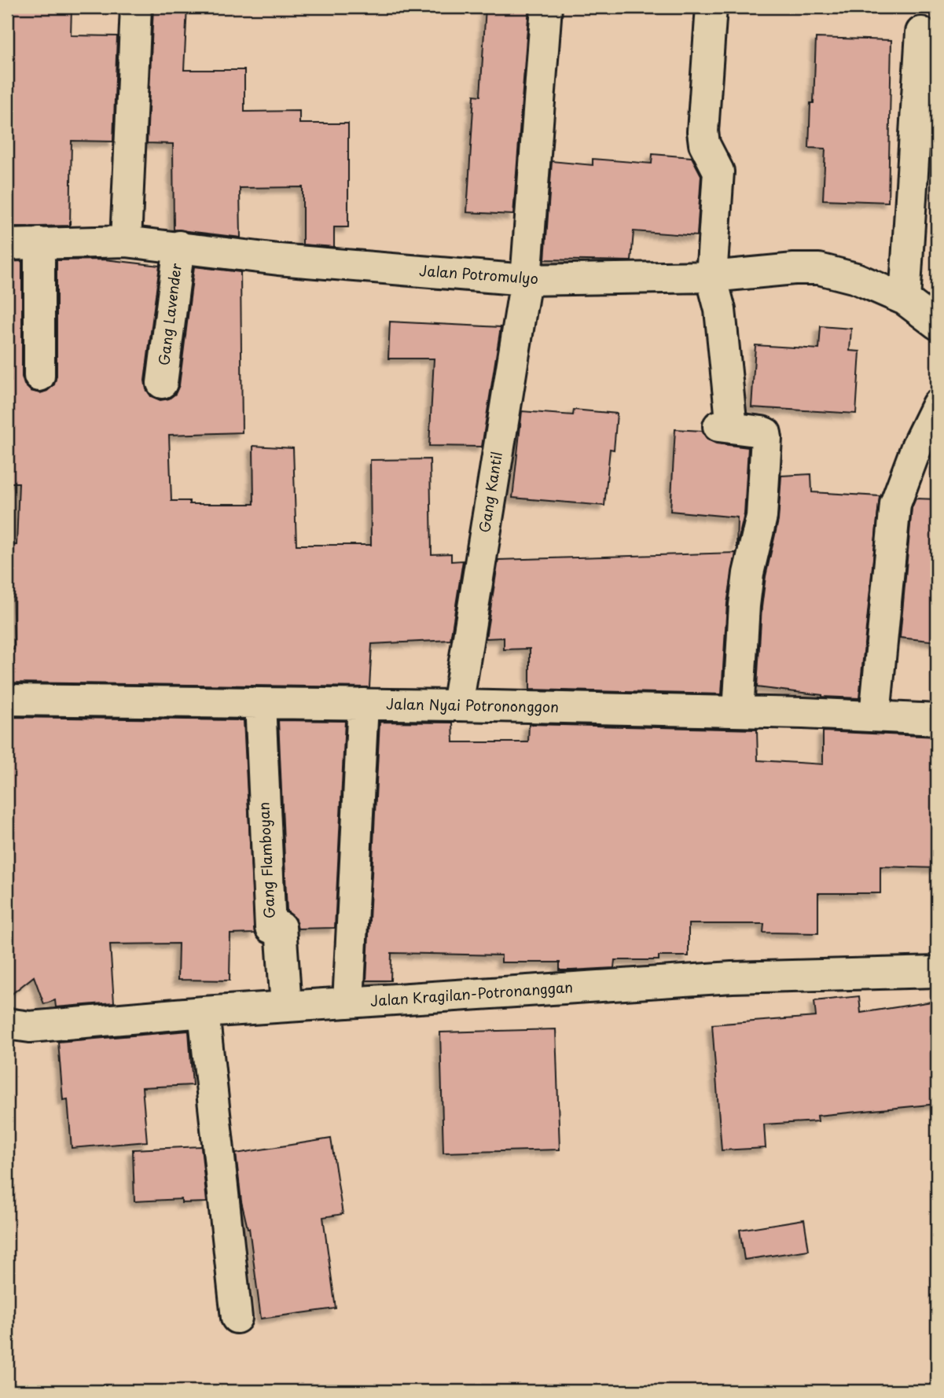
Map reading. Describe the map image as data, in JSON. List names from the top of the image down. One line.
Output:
{"streets":{"street":["Jalan Potromulyo","Gang Lavender","Gang Kantil","Jalan Nyai Potrononggon","Gang Flamboyan","Jalan Kragilan-Potronanggan"]},"crossings":[["Jalan Potromulyo","Gang Lavender"],["Jalan Potromulyo","Gang Kantil"],["Gang Kantil","Jalan Nyai Potrononggon"],["Jalan Nyai Potrononggon","Gang Flamboyan"],["Gang Flamboyan","Jalan Kragilan-Potronanggan"]]}
